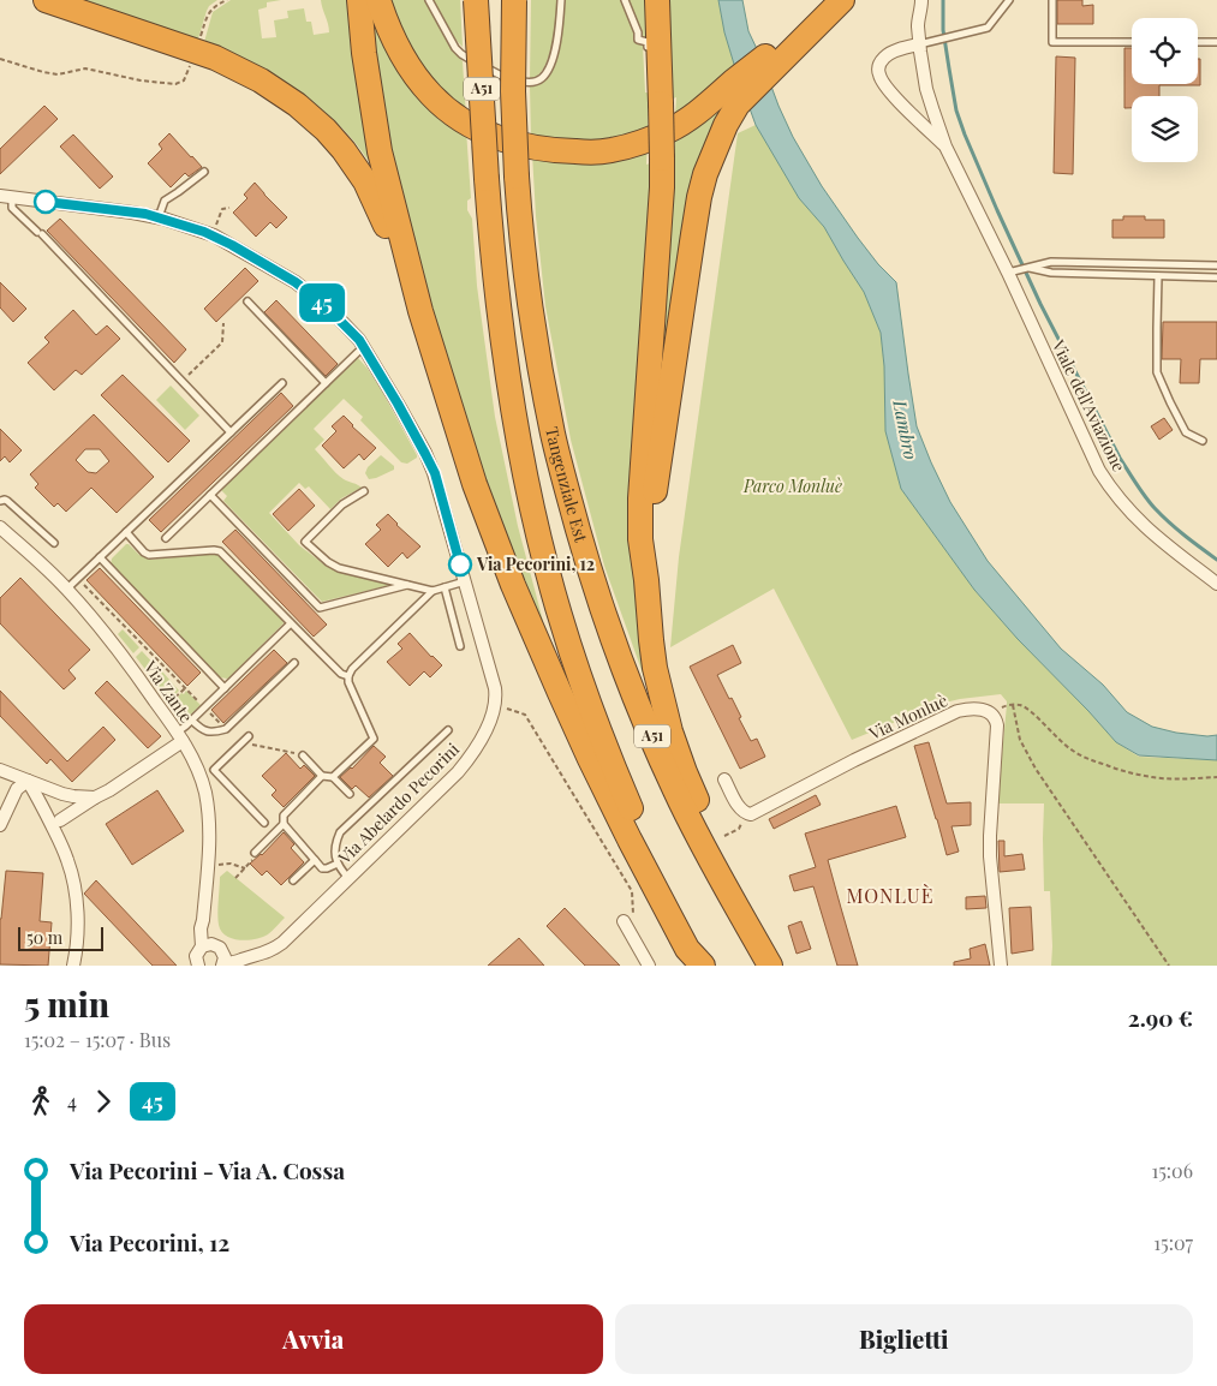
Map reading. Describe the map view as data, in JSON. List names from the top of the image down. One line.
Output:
{"streets":{"highway":["A51","Tangenziale Est"],"street":["Viale dell'Aviazione","Via Zante","Via Monluè","Via Abelardo Pecorini"]},"crossings":[["Via Zante","Via Abelardo Pecorini"]],"districts":["MONLUÈ"],"water":["Lambro"],"parks":["Parco Monluè"],"places":["Via Pecorini, 12"],"lines":["bus line 45"],"scale_bar":"50 m","page":{"on_map":"45","scale":"50 m","heading":["5 min","15:02 – 15:07 · Bus","2.90 €"],"legs":["4","45"],"list":[{"name":"Via Pecorini - Via A. Cossa","value":"15:06"},{"name":"Via Pecorini, 12","value":"15:07"}],"buttons":["Avvia","Biglietti"]}}
